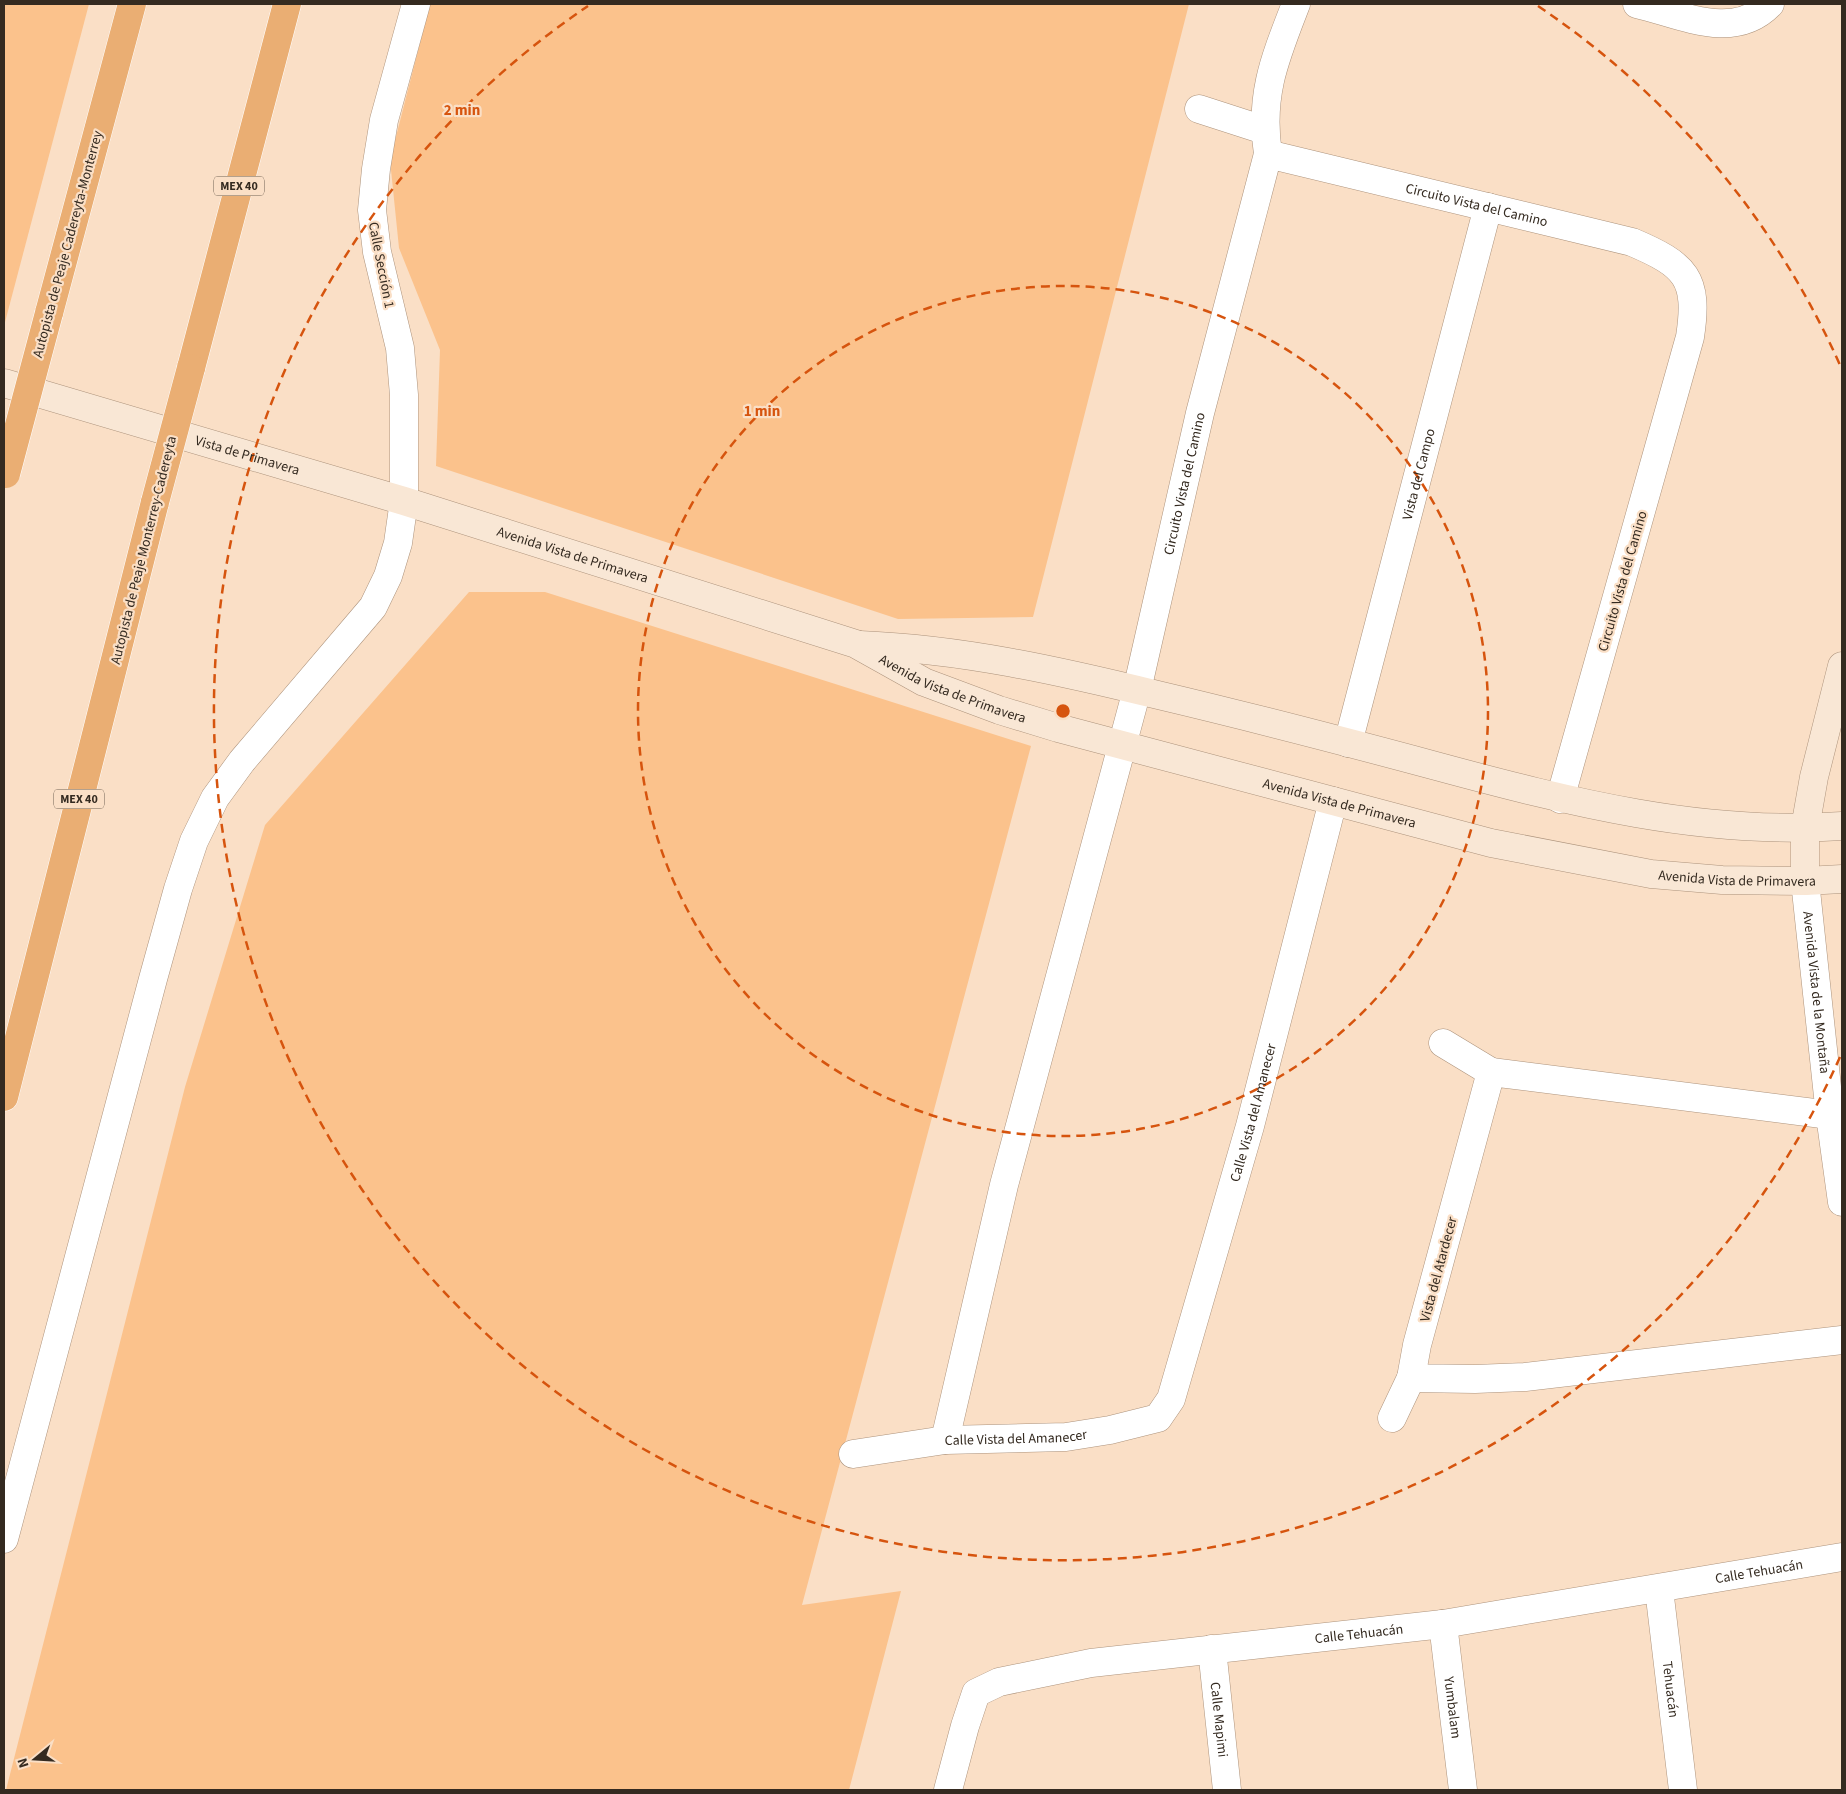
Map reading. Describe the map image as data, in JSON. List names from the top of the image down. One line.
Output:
{"streets":{"highway":["MEX 40","Autopista de Peaje Cadereyta-Monterrey","Autopista de Peaje Monterrey-Cadereyta"],"main road":["Vista de Primavera","Avenida Vista de Primavera","Avenida Vista de la Montaña"],"street":["Circuito Vista del Camino","Calle Sección 1","Vista del Campo","Calle Vista del Amanecer","Vista del Atardecer","Calle Tehuacán","Tehuacán","Yumbalam","Calle Mapimi"]},"crossings":[["Circuito Vista del Camino","Vista del Campo"],["Circuito Vista del Camino","Avenida Vista de Primavera"],["Circuito Vista del Camino","Calle Vista del Amanecer"],["Calle Sección 1","Vista de Primavera"],["Calle Sección 1","Avenida Vista de Primavera"],["Vista de Primavera","Avenida Vista de Primavera"],["Vista del Campo","Avenida Vista de Primavera"],["Avenida Vista de Primavera","Avenida Vista de la Montaña"],["Avenida Vista de Primavera","Calle Vista del Amanecer"],["Calle Tehuacán","Tehuacán"],["Calle Tehuacán","Yumbalam"],["Calle Tehuacán","Calle Mapimi"]],"north":"left","rings":["2 min","1 min"]}
